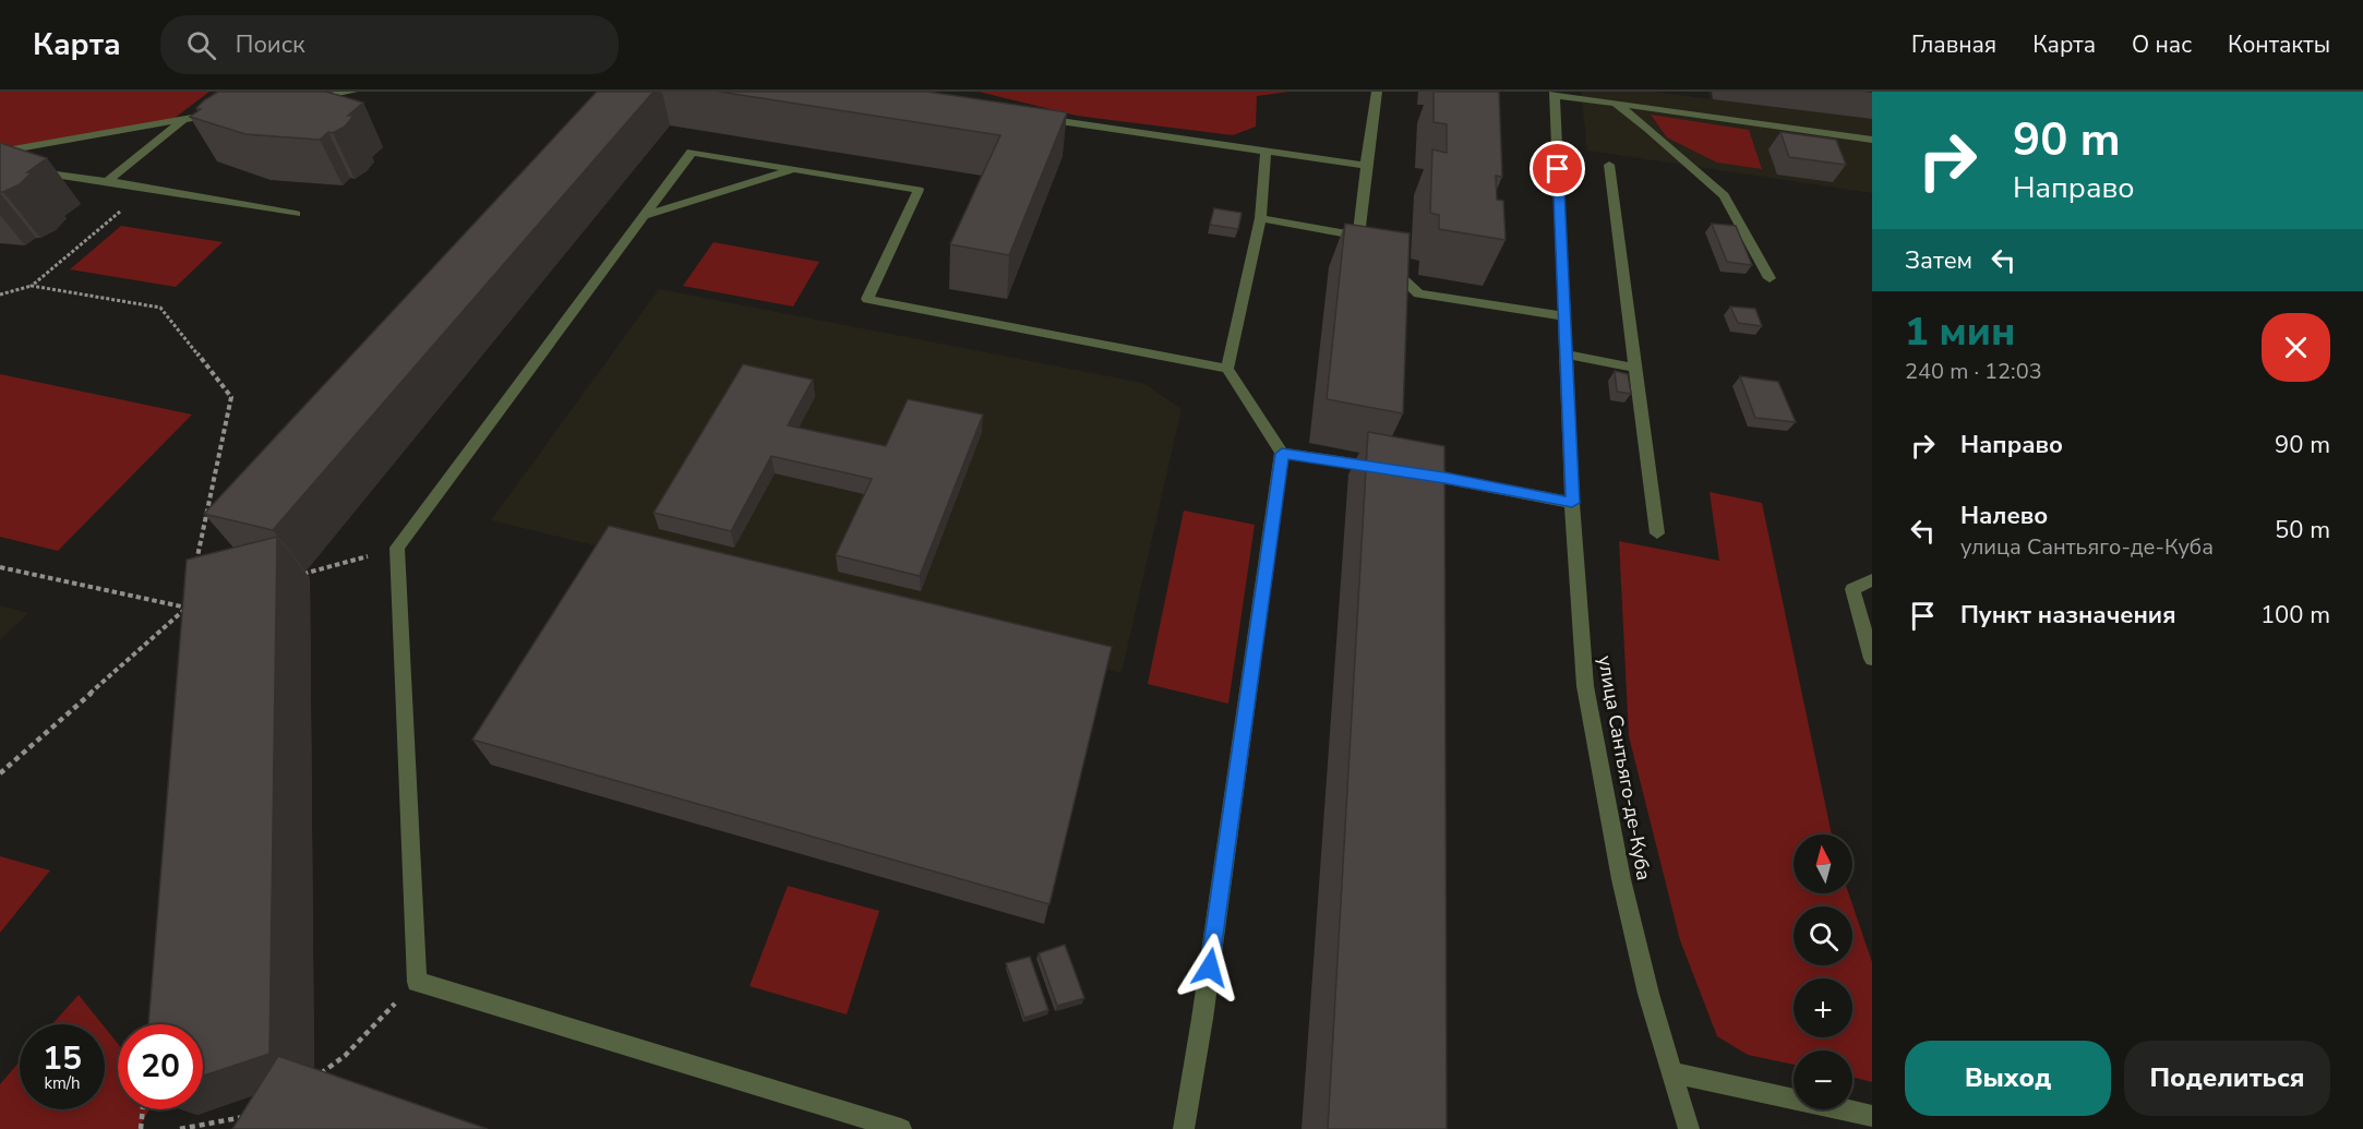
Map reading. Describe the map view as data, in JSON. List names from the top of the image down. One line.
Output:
{"streets":{"street":["улица Сантьяго-де-Куба"]},"north":"top","page":{"header":"Карта","search":"Поиск","nav":["Главная","Карта","О нас","Контакты"],"turn":["90 m","Направо"],"then":"Затем","heading":["1 мин","240 m · 12:03"],"list":[{"name":"Направо","value":"90 m"},{"name":"Налево","note":"улица Сантьяго-де-Куба","value":"50 m"},{"name":"Пункт назначения","value":"100 m"}],"map_buttons":["+","−"],"speed":"15 km/h","limit":"20","buttons":["Выход","Поделиться"]}}
